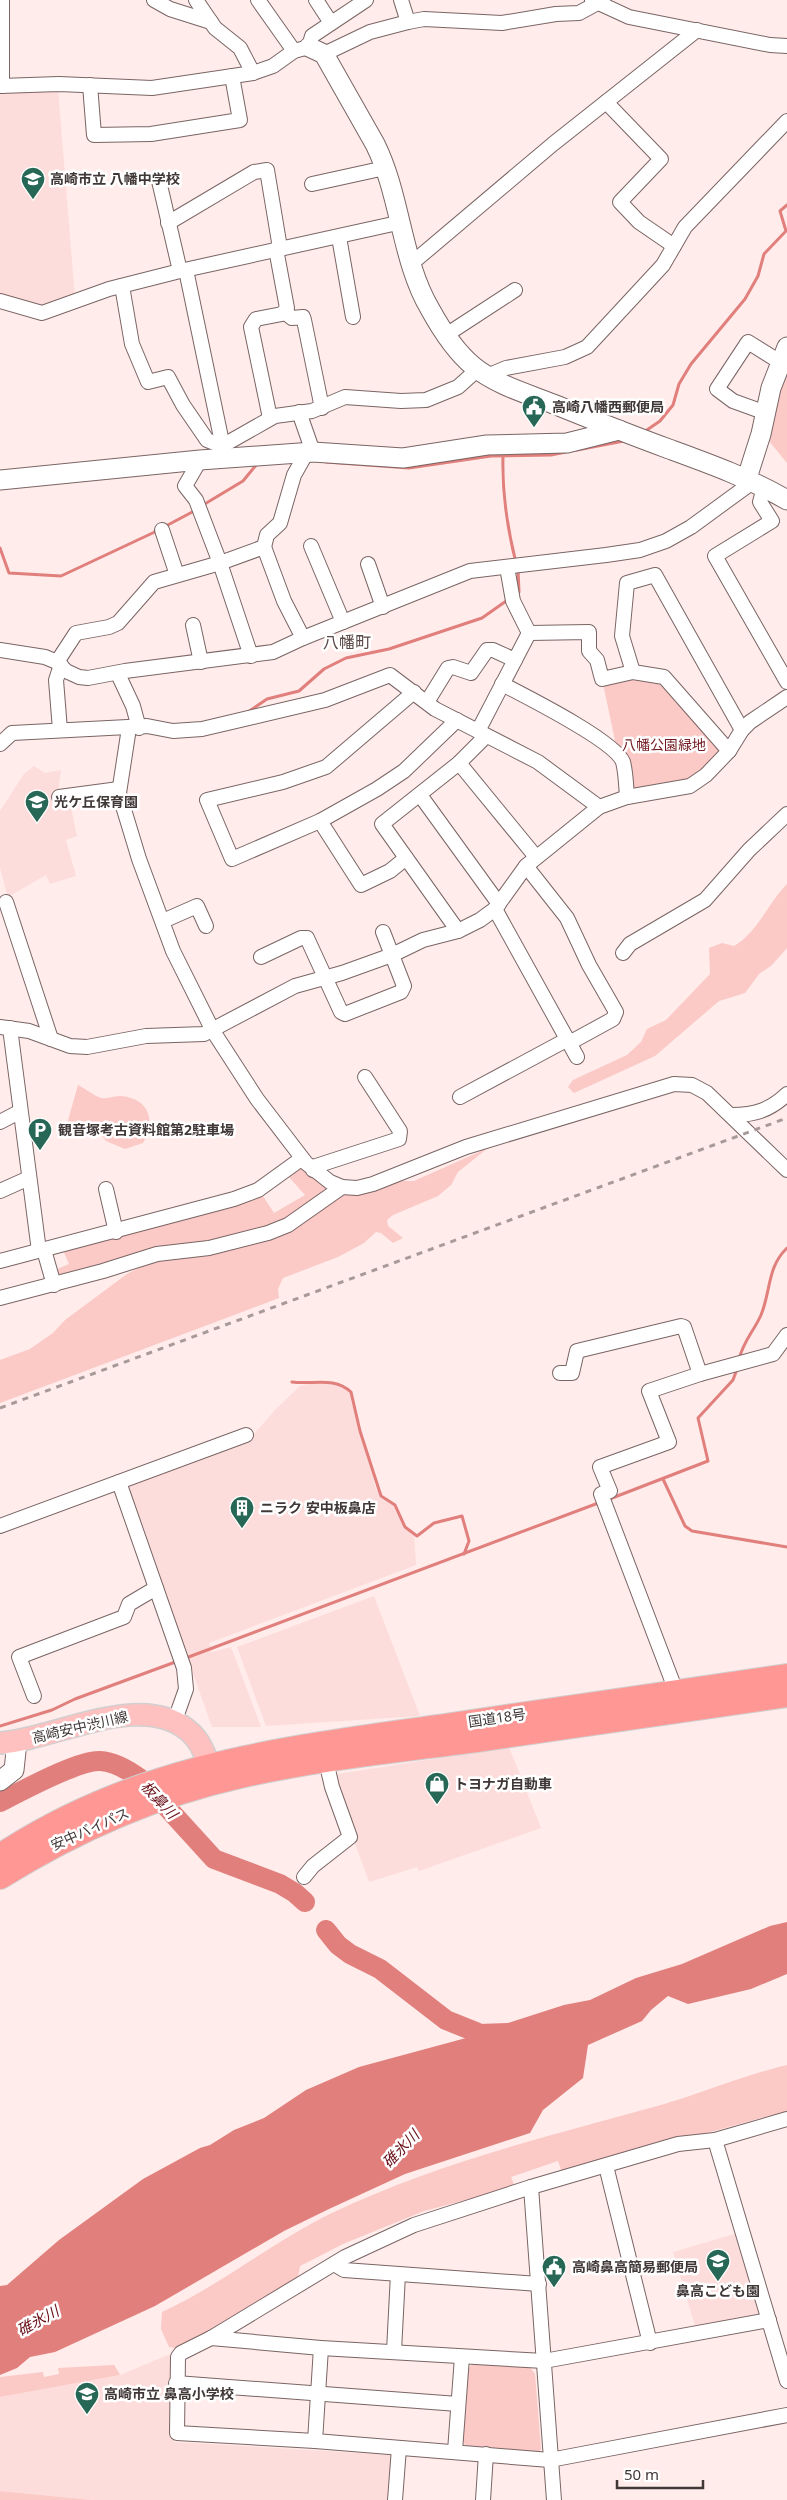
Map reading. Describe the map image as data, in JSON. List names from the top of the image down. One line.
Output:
{"streets":{"highway":["国道18号","安中バイパス"],"main road":["高崎安中渋川線"]},"crossings":[["国道18号","高崎安中渋川線"],["国道18号","安中バイパス"],["高崎安中渋川線","安中バイパス"]],"districts":["八幡町"],"water":["板鼻川","碓氷川"],"parks":["八幡公園緑地"],"places":{"school or university":["高崎市立 八幡中学校","光ケ丘保育園","鼻高こども園","高崎市立 鼻高小学校"],"public building":["高崎八幡西郵便局","高崎鼻高簡易郵便局"],"parking":["観音塚考古資料館第2駐車場"],"building":["ニラク 安中板鼻店"],"shop":["トヨナガ自動車"]},"scale_bar":"50 m"}
